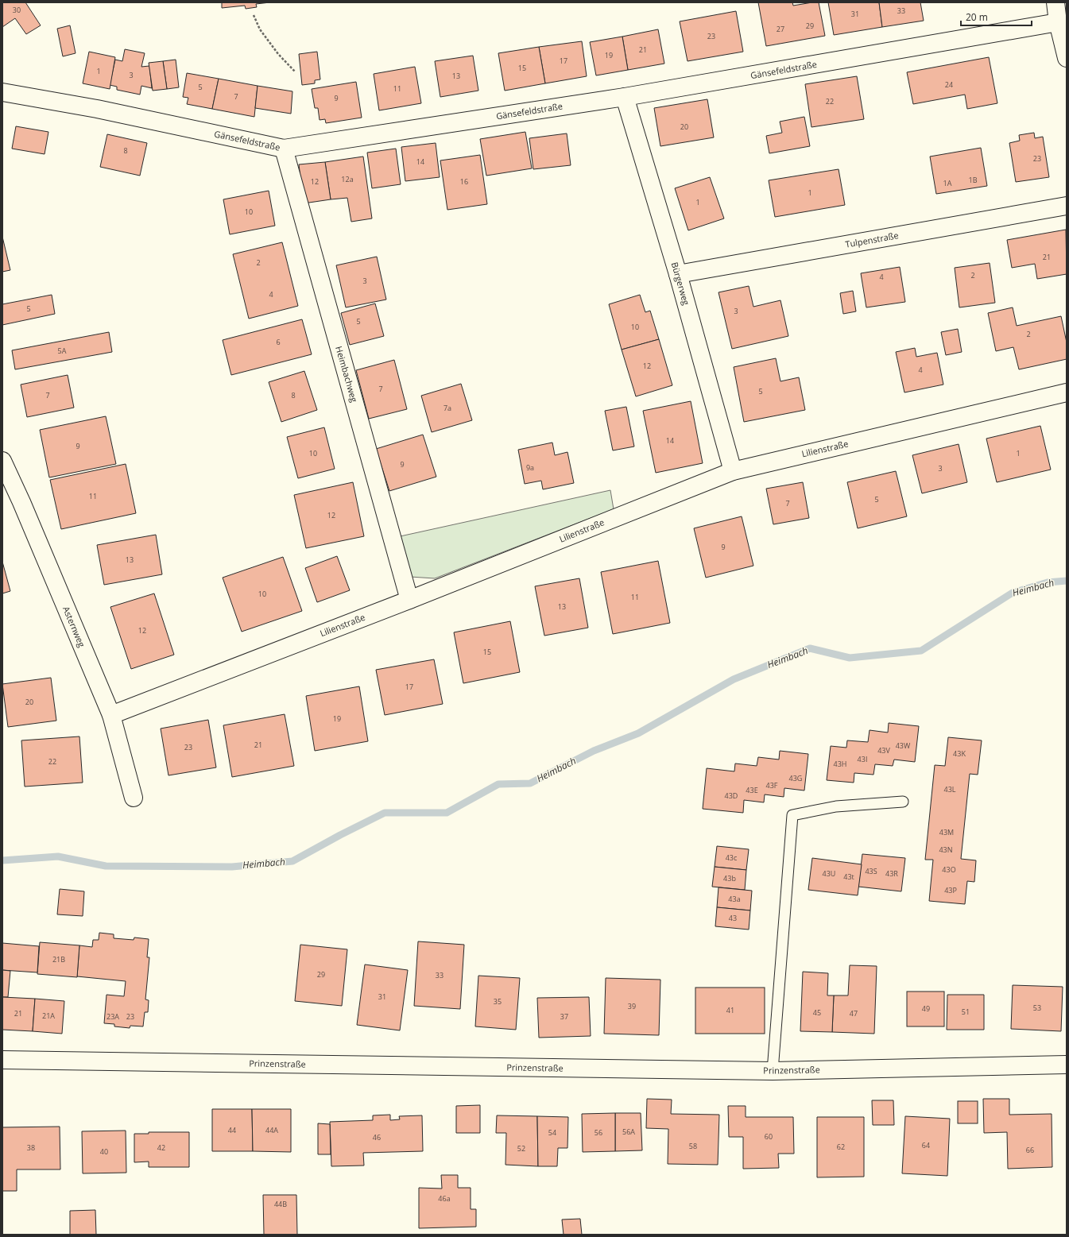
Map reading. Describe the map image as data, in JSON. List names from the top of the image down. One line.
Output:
{"streets":{"street":["Gänsefeldstraße","Tulpenstraße","Bürgerweg","Heimbachweg","Lilienstraße","Asternweg","Prinzenstraße"]},"crossings":[["Gänsefeldstraße","Bürgerweg"],["Gänsefeldstraße","Heimbachweg"],["Tulpenstraße","Bürgerweg"],["Bürgerweg","Lilienstraße"],["Heimbachweg","Lilienstraße"],["Lilienstraße","Asternweg"]],"water":["Heimbach"],"house_numbers":["30","33","31","29","27","23","21","19","17","15","1","3","13","24","5","11","7","9","22","20","8","23","14","12a","1B","12","16","1A","1","1","10","21","2","2","4","3","4","5","3","5","10","2","6","5A","12","4","7","5","7","8","7a","14","9","10","1","9","9a","3","11","5","7","12","9","13","10","11","13","12","15","17","20","19","21","43W","23","43V","43K","43I","22","43H","43G","43F","43L","43E","43D","43M","43N","43c","43O","43S","43U","43R","43t","43b","43P","43a","43","21B","29","33","31","35","39","53","49","41","51","45","21","47","21A","23A","23","37","44","44A","56A","54","56","60","46","64","58","62","38","42","52","66","40","46a","44B"],"scale_bar":"20 m"}
